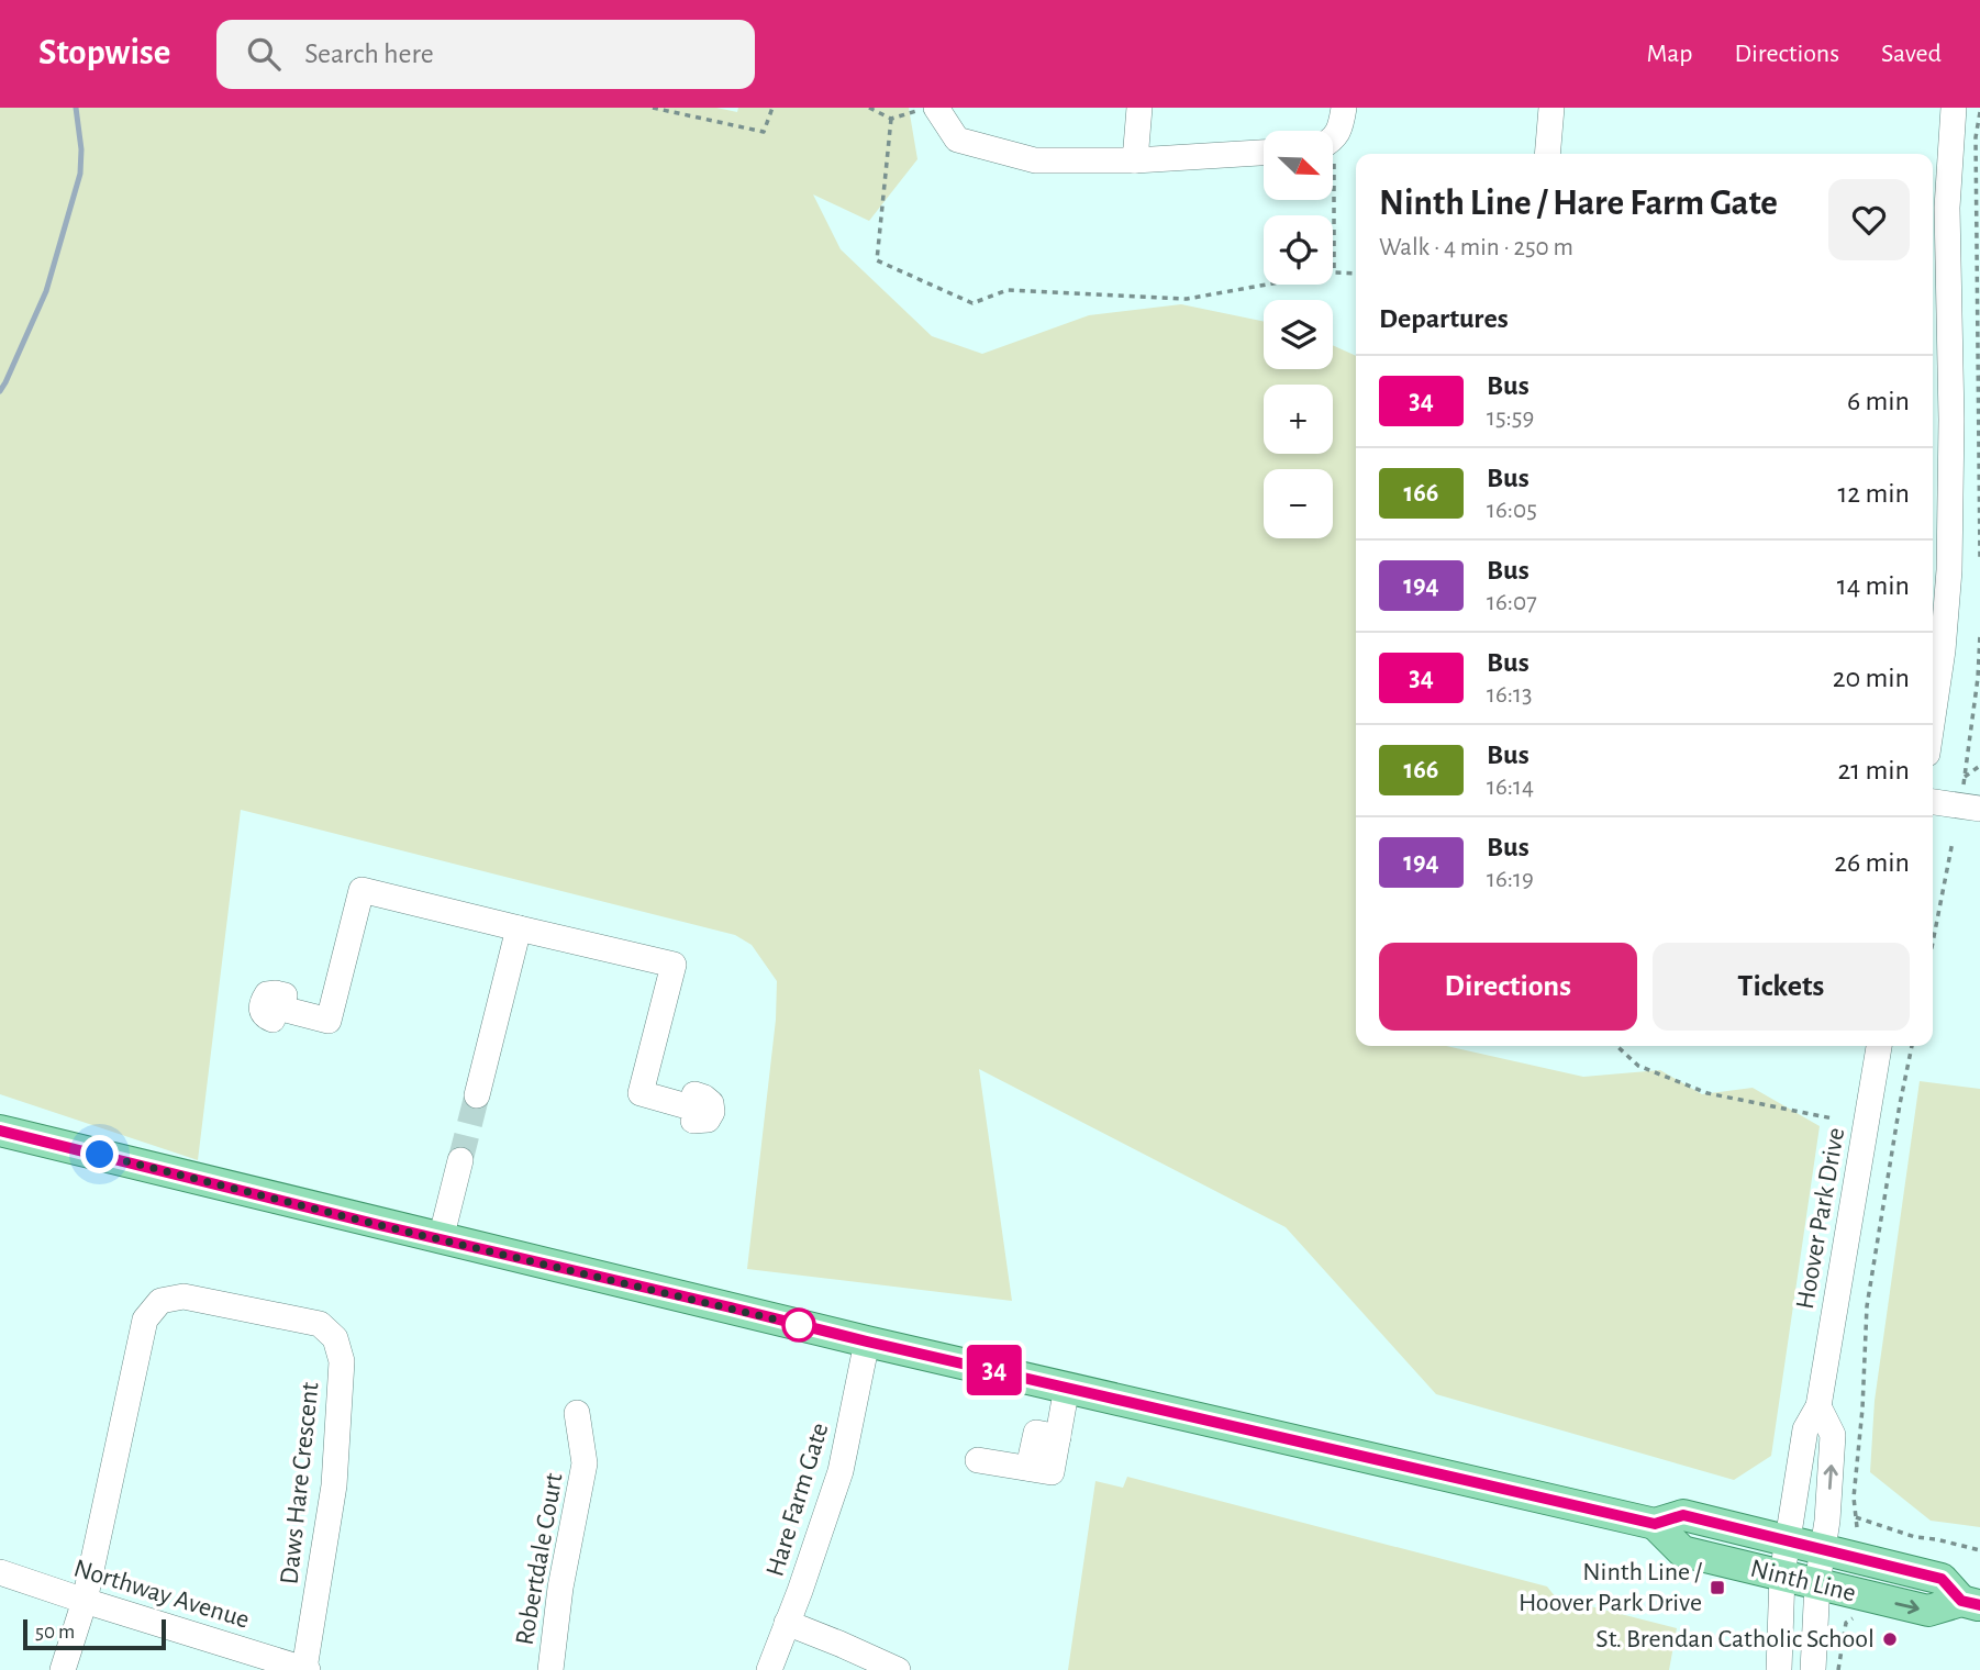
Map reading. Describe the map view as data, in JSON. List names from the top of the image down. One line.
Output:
{"streets":{"main road":["Ninth Line"],"street":["Hoover Park Drive","Daws Hare Crescent","Hare Farm Gate","Robertdale Court","Northway Avenue"]},"crossings":[["Hoover Park Drive","Ninth Line"],["Daws Hare Crescent","Northway Avenue"],["Hare Farm Gate","Ninth Line"]],"places":{"transit":["Ninth Line / Hoover Park Drive"],"other":["St. Brendan Catholic School"]},"lines":["bus line 34"],"scale_bar":"50 m","north":"bottom right","page":{"header":"Stopwise","search":"Search here","nav":["Map","Directions","Saved"],"on_map":"34","map_buttons":["+","−"],"heading":[["Ninth Line / Hare Farm Gate","Walk · 4 min · 250 m"],"Departures"],"list":[{"mark":"34","name":"Bus","note":"15:59","value":"6 min"},{"mark":"166","name":"Bus","note":"16:05","value":"12 min"},{"mark":"194","name":"Bus","note":"16:07","value":"14 min"},{"mark":"34","name":"Bus","note":"16:13","value":"20 min"},{"mark":"166","name":"Bus","note":"16:14","value":"21 min"},{"mark":"194","name":"Bus","note":"16:19","value":"26 min"}],"buttons":["Directions","Tickets"],"scale":"50 m"}}
